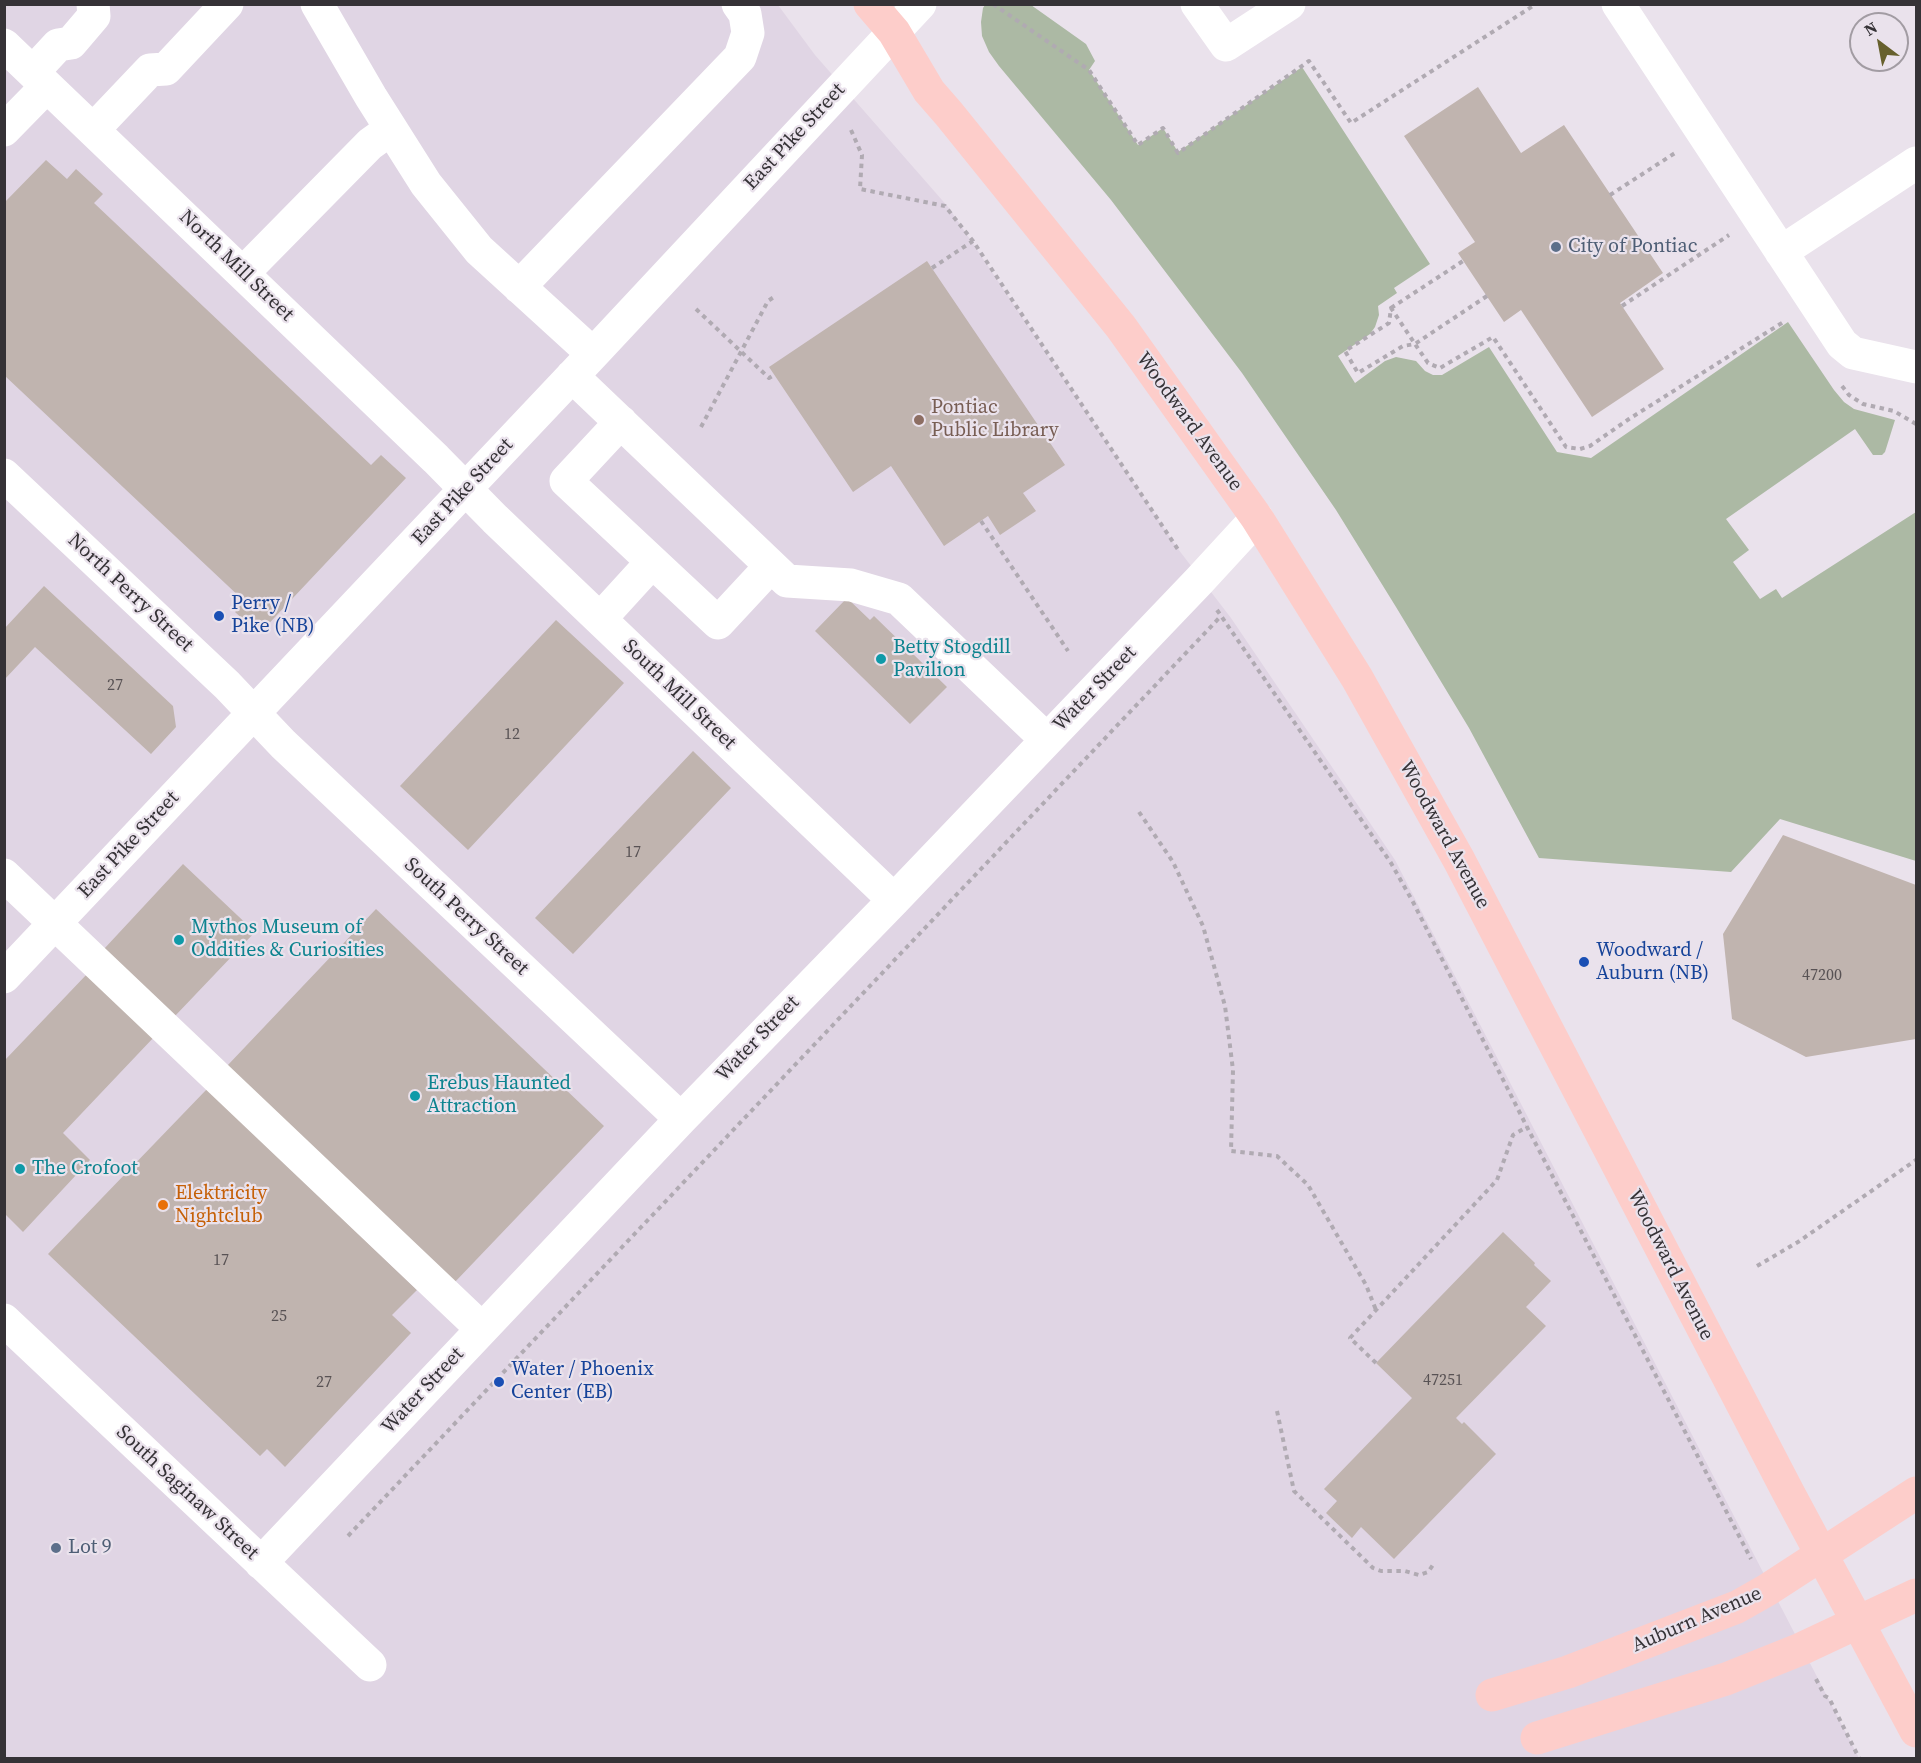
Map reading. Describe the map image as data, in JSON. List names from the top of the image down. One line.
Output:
{"streets":{"main road":["Woodward Avenue","Auburn Avenue"],"street":["East Pike Street","North Mill Street","North Perry Street","Water Street","South Mill Street","South Perry Street","South Saginaw Street"]},"crossings":[["East Pike Street","North Mill Street"],["East Pike Street","Woodward Avenue"],["East Pike Street","North Perry Street"],["East Pike Street","South Mill Street"],["East Pike Street","South Perry Street"],["North Mill Street","South Mill Street"],["Woodward Avenue","Water Street"],["Woodward Avenue","Auburn Avenue"],["North Perry Street","South Perry Street"],["Water Street","South Mill Street"],["Water Street","South Perry Street"],["Water Street","South Saginaw Street"]],"places":["City of Pontiac","Pontiac Public Library","Perry / Pike (NB)","Betty Stogdill Pavilion","Mythos Museum of Oddities & Curiosities","Woodward / Auburn (NB)","Erebus Haunted Attraction","The Crofoot","Elektricity Nightclub","Water / Phoenix Center (EB)","Lot 9"],"house_numbers":["27","12","17","47200","17","25","47251","27"],"north":"top left"}
